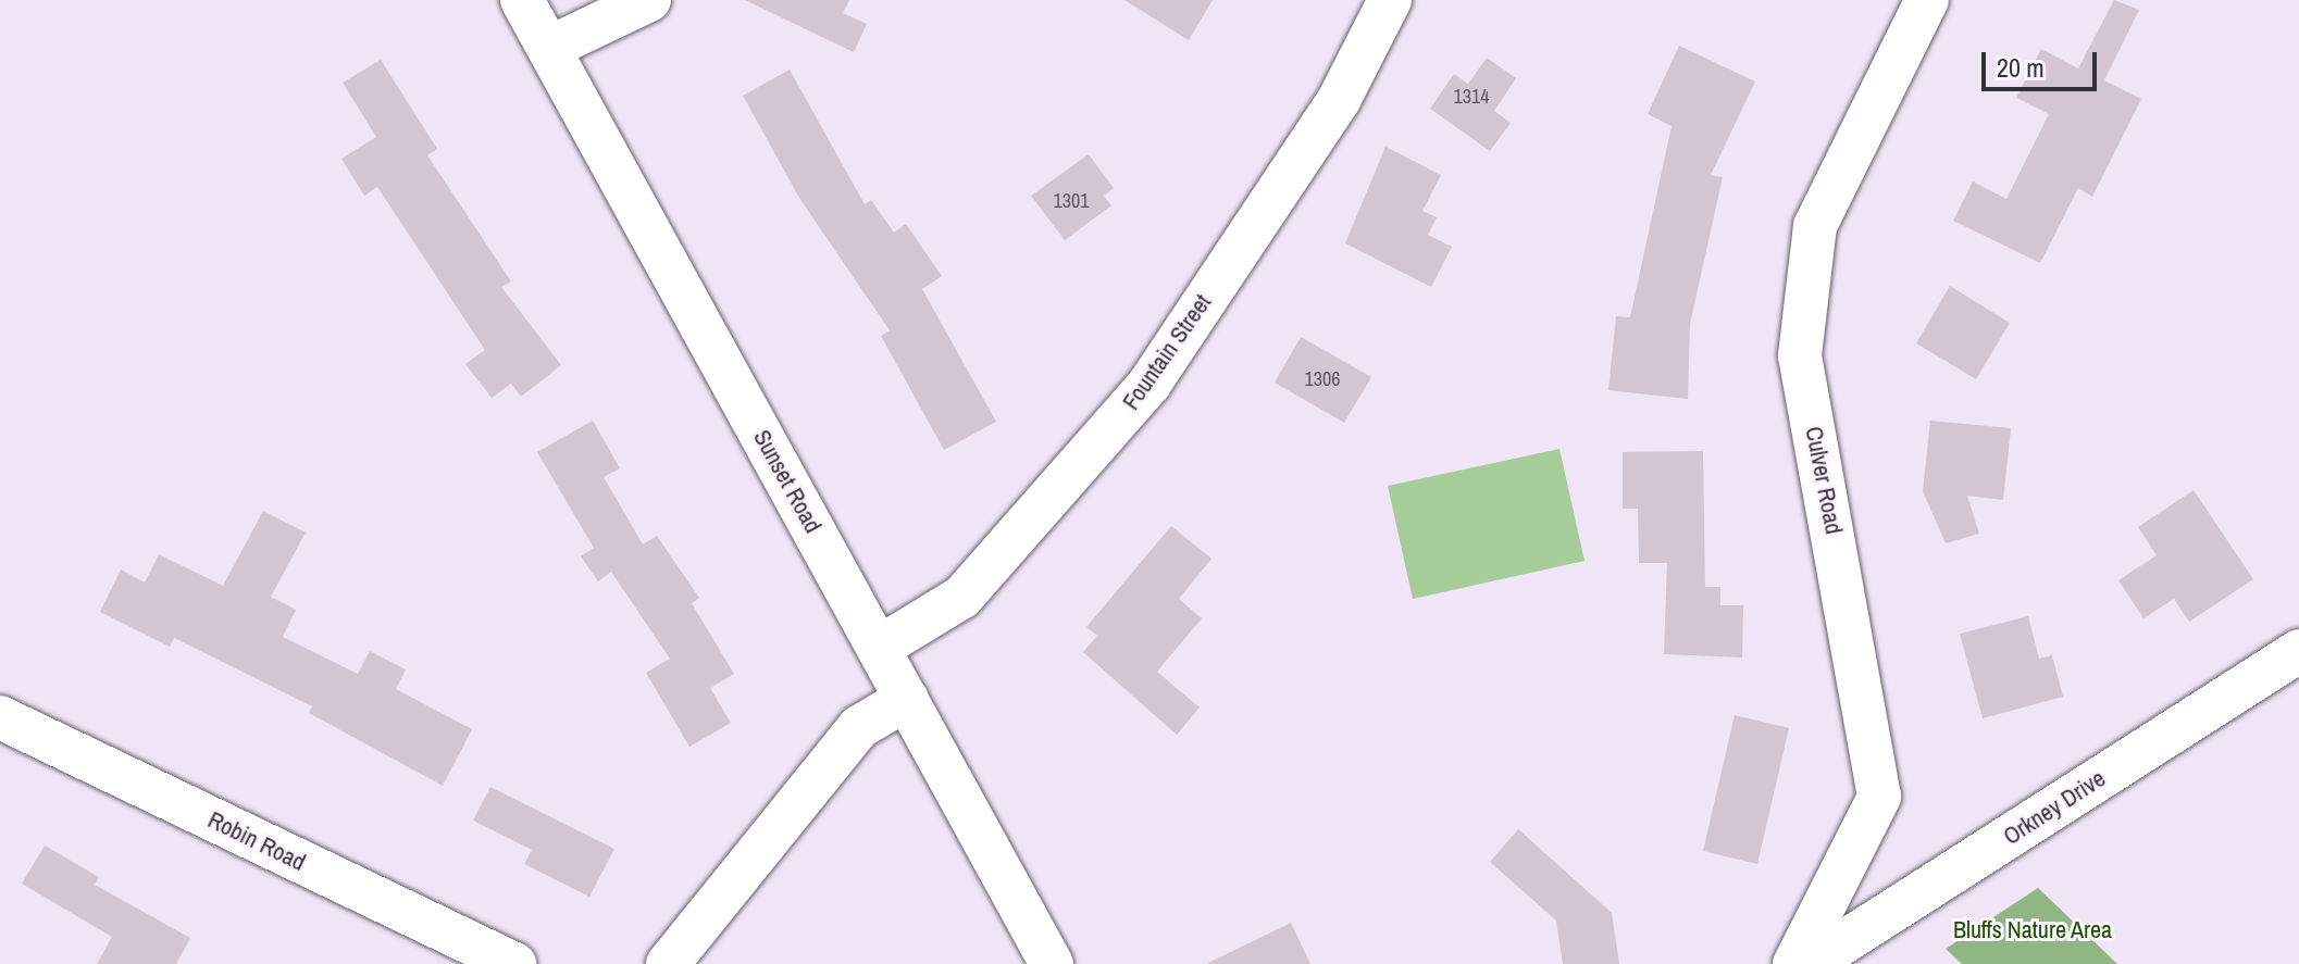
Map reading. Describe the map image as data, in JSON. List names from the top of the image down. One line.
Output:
{"streets":{"street":["Fountain Street","Culver Road","Sunset Road","Orkney Drive","Robin Road"]},"crossings":[["Fountain Street","Sunset Road"]],"parks":["Bluffs Nature Area"],"house_numbers":["1314","1301","1306"],"scale_bar":"20 m"}
